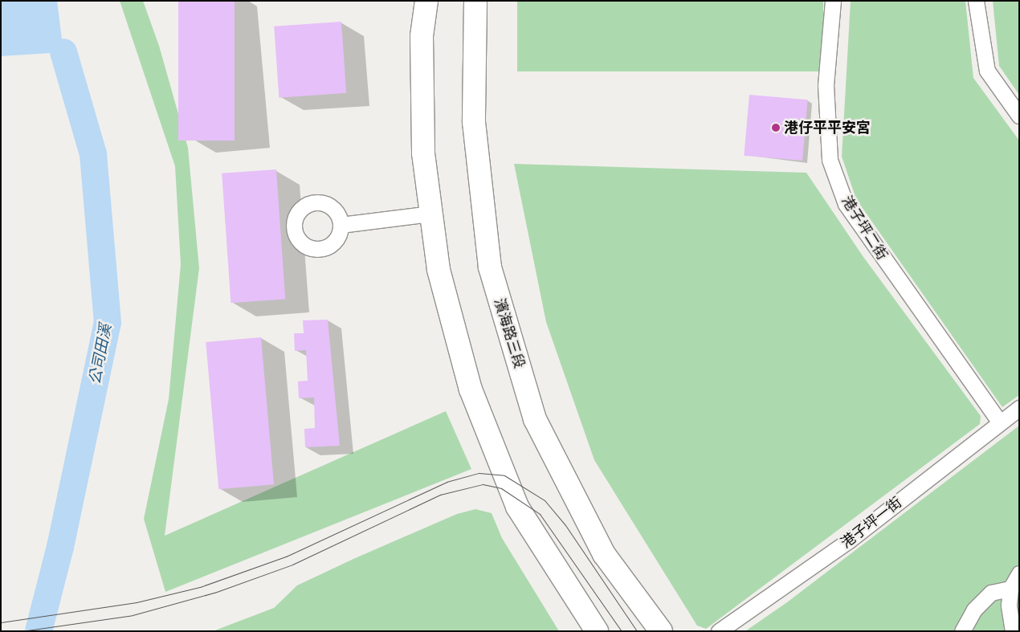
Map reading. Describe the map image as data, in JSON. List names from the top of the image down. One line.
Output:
{"streets":{"street":["港子坪二街","濱海路三段","港子坪一街"]},"crossings":[["港子坪二街","港子坪一街"]],"water":["公司田溪"],"places":["港仔平平安宮"]}
